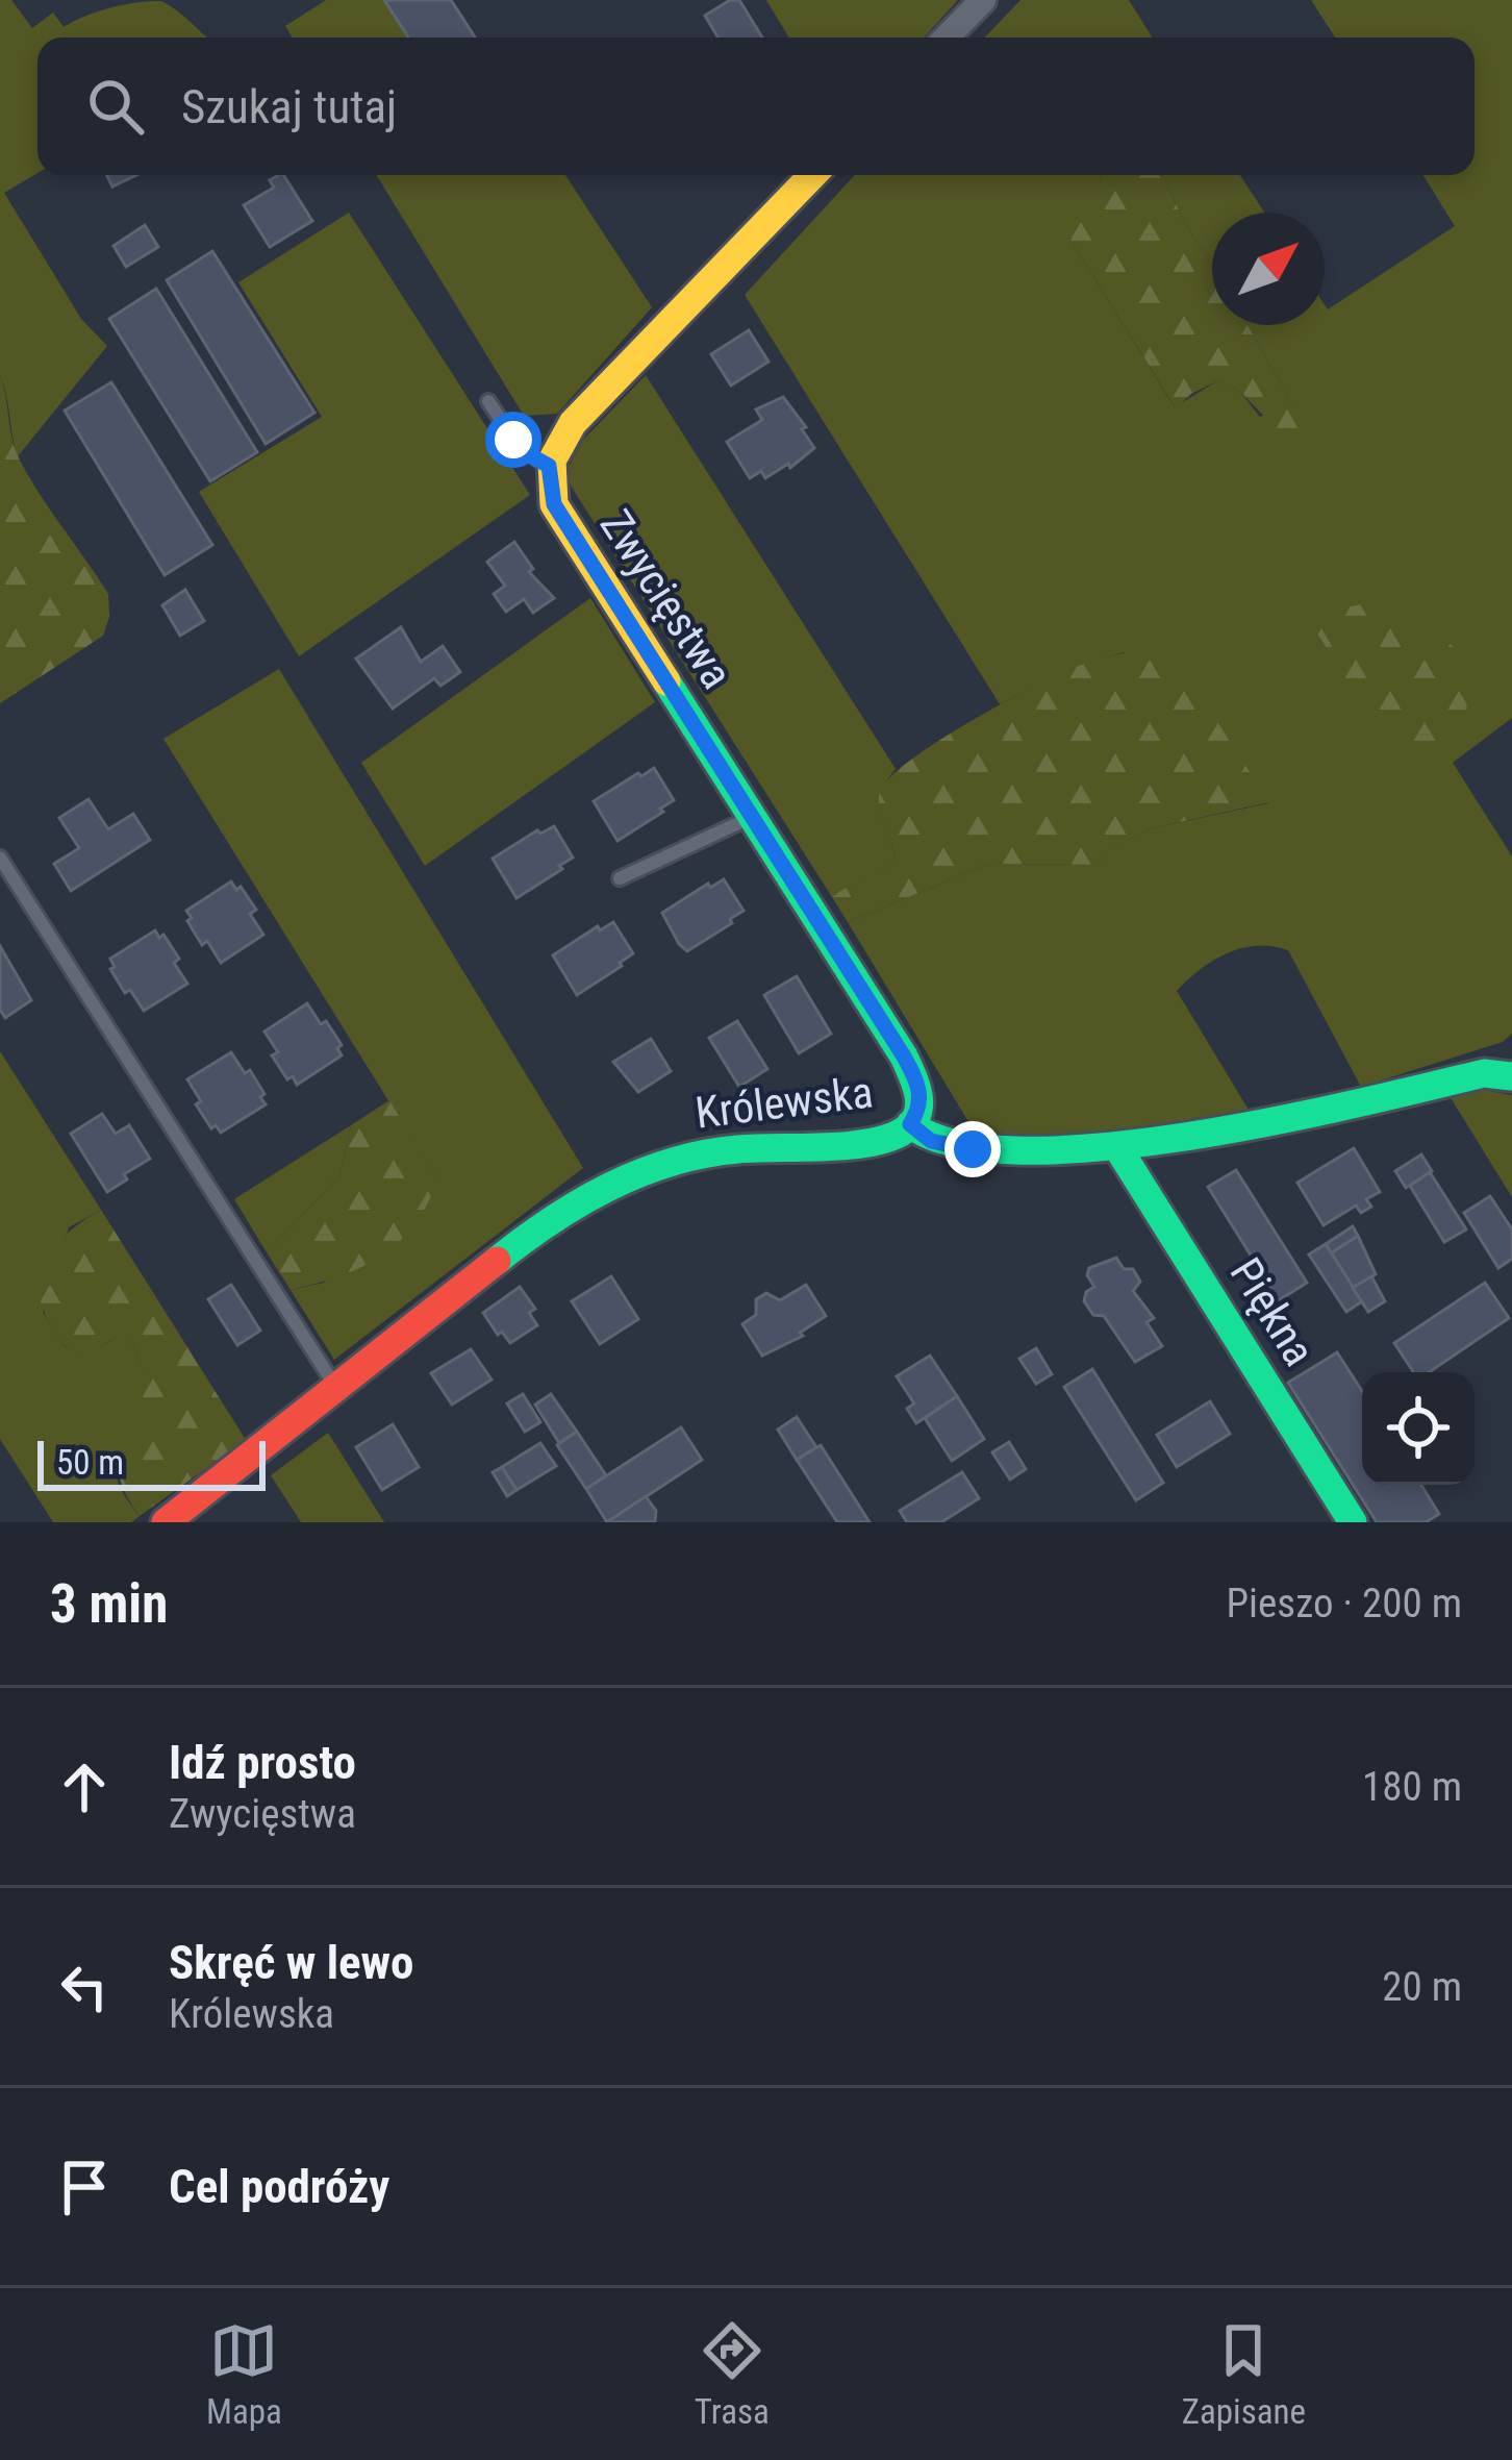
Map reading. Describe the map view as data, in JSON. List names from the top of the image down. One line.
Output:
{"streets":{"street":["Zwycięstwa","Królewska","Piękna"]},"crossings":[["Zwycięstwa","Królewska"],["Królewska","Piękna"]],"scale_bar":"50 m","north":"top right","page":{"search":"Szukaj tutaj","scale":"50 m","heading":["3 min","Pieszo · 200 m"],"list":[["Idź prosto","Zwycięstwa","180 m"],["Skręć w lewo","Królewska","20 m"],"Cel podróży"],"nav":["Mapa","Trasa","Zapisane"]}}
